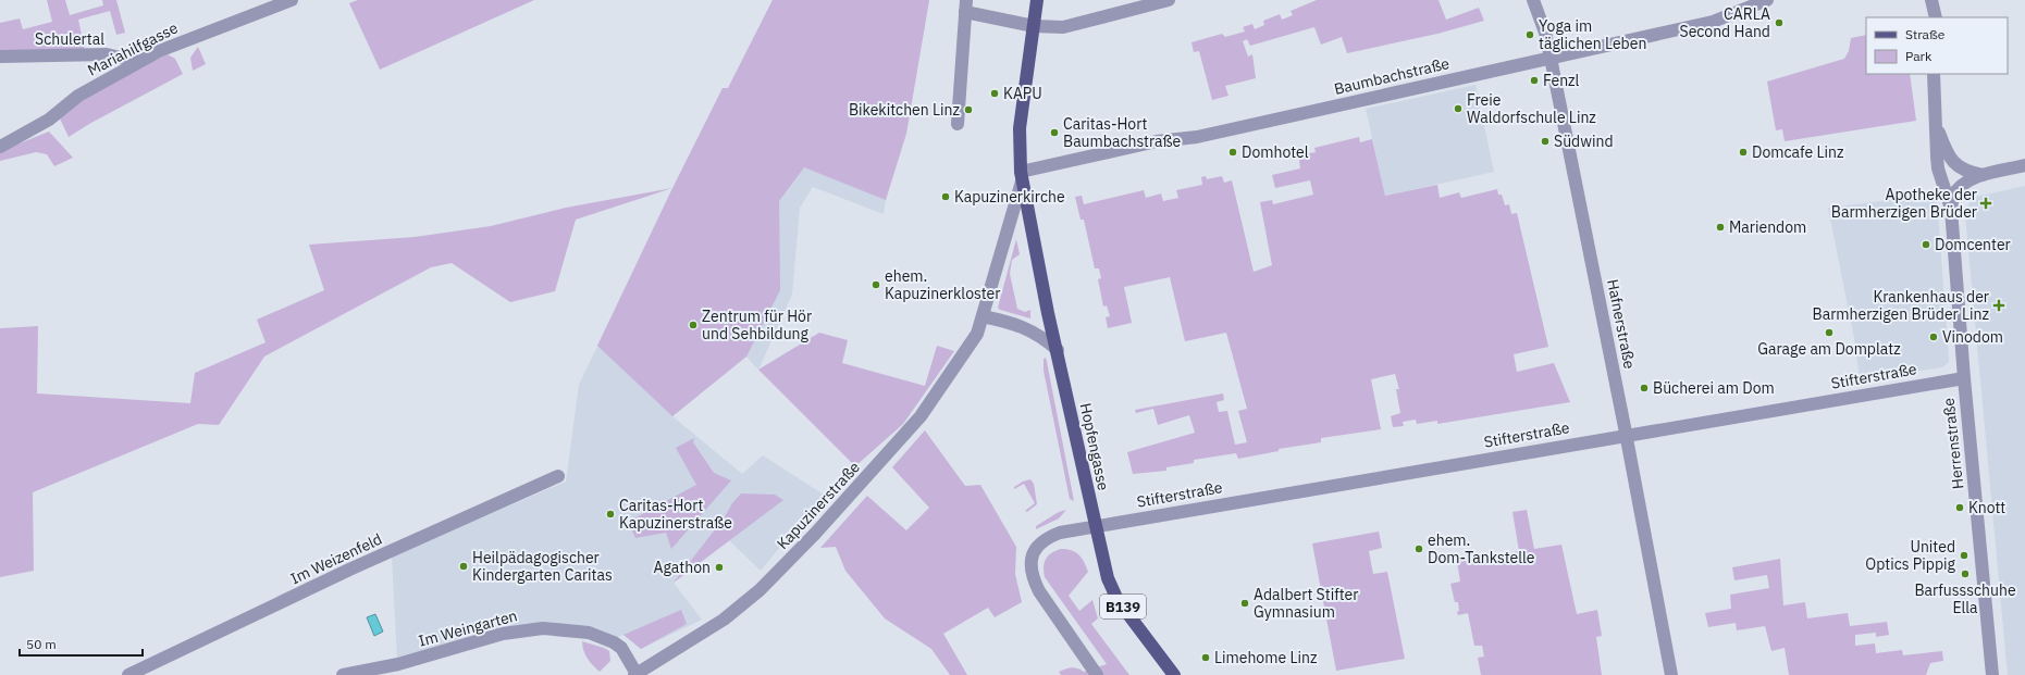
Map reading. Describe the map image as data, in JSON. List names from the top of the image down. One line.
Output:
{"streets":{"main road":["Hopfengasse","Kapuzinerstraße","B139"],"street":["Schulertal","Mariahilfgasse","Baumbachstraße","Hafnerstraße","Stifterstraße","Herrenstraße","Im Weizenfeld","Im Weingarten"]},"crossings":[["Schulertal","Mariahilfgasse"],["Baumbachstraße","Hafnerstraße"],["Baumbachstraße","Kapuzinerstraße"],["Hafnerstraße","Stifterstraße"],["Stifterstraße","Herrenstraße"],["Stifterstraße","Hopfengasse"],["Hopfengasse","Kapuzinerstraße"],["Kapuzinerstraße","Im Weingarten"]],"places":{"other":["CARLA Second Hand","Yoga im täglichen Leben","Fenzl","KAPU","Freie Waldorfschule Linz","Bikekitchen Linz","Caritas-Hort Baumbachstraße","Südwind","Domhotel","Domcafe Linz","Kapuzinerkirche","Mariendom","Domcenter","ehem. Kapuzinerkloster","Zentrum für Hör und Sehbildung","Garage am Domplatz","Vinodom","Bücherei am Dom","Knott","Caritas-Hort Kapuzinerstraße","ehem. Dom-Tankstelle","United Optics Pippig","Heilpädagogischer Kindergarten Caritas","Agathon","Barfussschuhe Ella","Adalbert Stifter Gymnasium","Limehome Linz"],"health":["Apotheke der Barmherzigen Brüder","Krankenhaus der Barmherzigen Brüder Linz"]},"legend":["Straße","Park"],"scale_bar":"50 m"}
